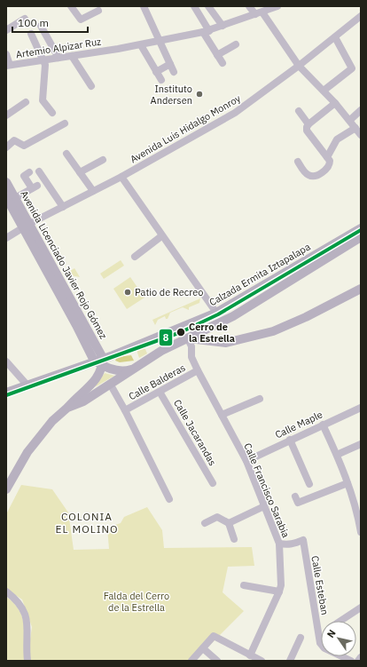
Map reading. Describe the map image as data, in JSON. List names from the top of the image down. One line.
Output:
{"streets":{"main road":["Avenida Licenciado Javier Rojo Gómez","Calzada Ermita Iztapalapa"],"street":["Artemio Alpizar Ruz","Avenida Luis Hidalgo Monroy","Calle Balderas","Calle Maple","Calle Jacarandas","Calle Francisco Sarabia","Calle Esteban"]},"crossings":[["Avenida Luis Hidalgo Monroy","Avenida Licenciado Javier Rojo Gómez"],["Avenida Licenciado Javier Rojo Gómez","Calzada Ermita Iztapalapa"],["Calzada Ermita Iztapalapa","Calle Francisco Sarabia"],["Calle Balderas","Calle Jacarandas"],["Calle Balderas","Calle Francisco Sarabia"],["Calle Maple","Calle Francisco Sarabia"],["Calle Francisco Sarabia","Calle Esteban"]],"districts":["COLONIA EL MOLINO"],"parks":["Falda del Cerro de la Estrella"],"places":["Instituto Andersen","Patio de Recreo","Cerro de la Estrella"],"lines":["transit line 8"],"scale_bar":"100 m","north":"top left"}
